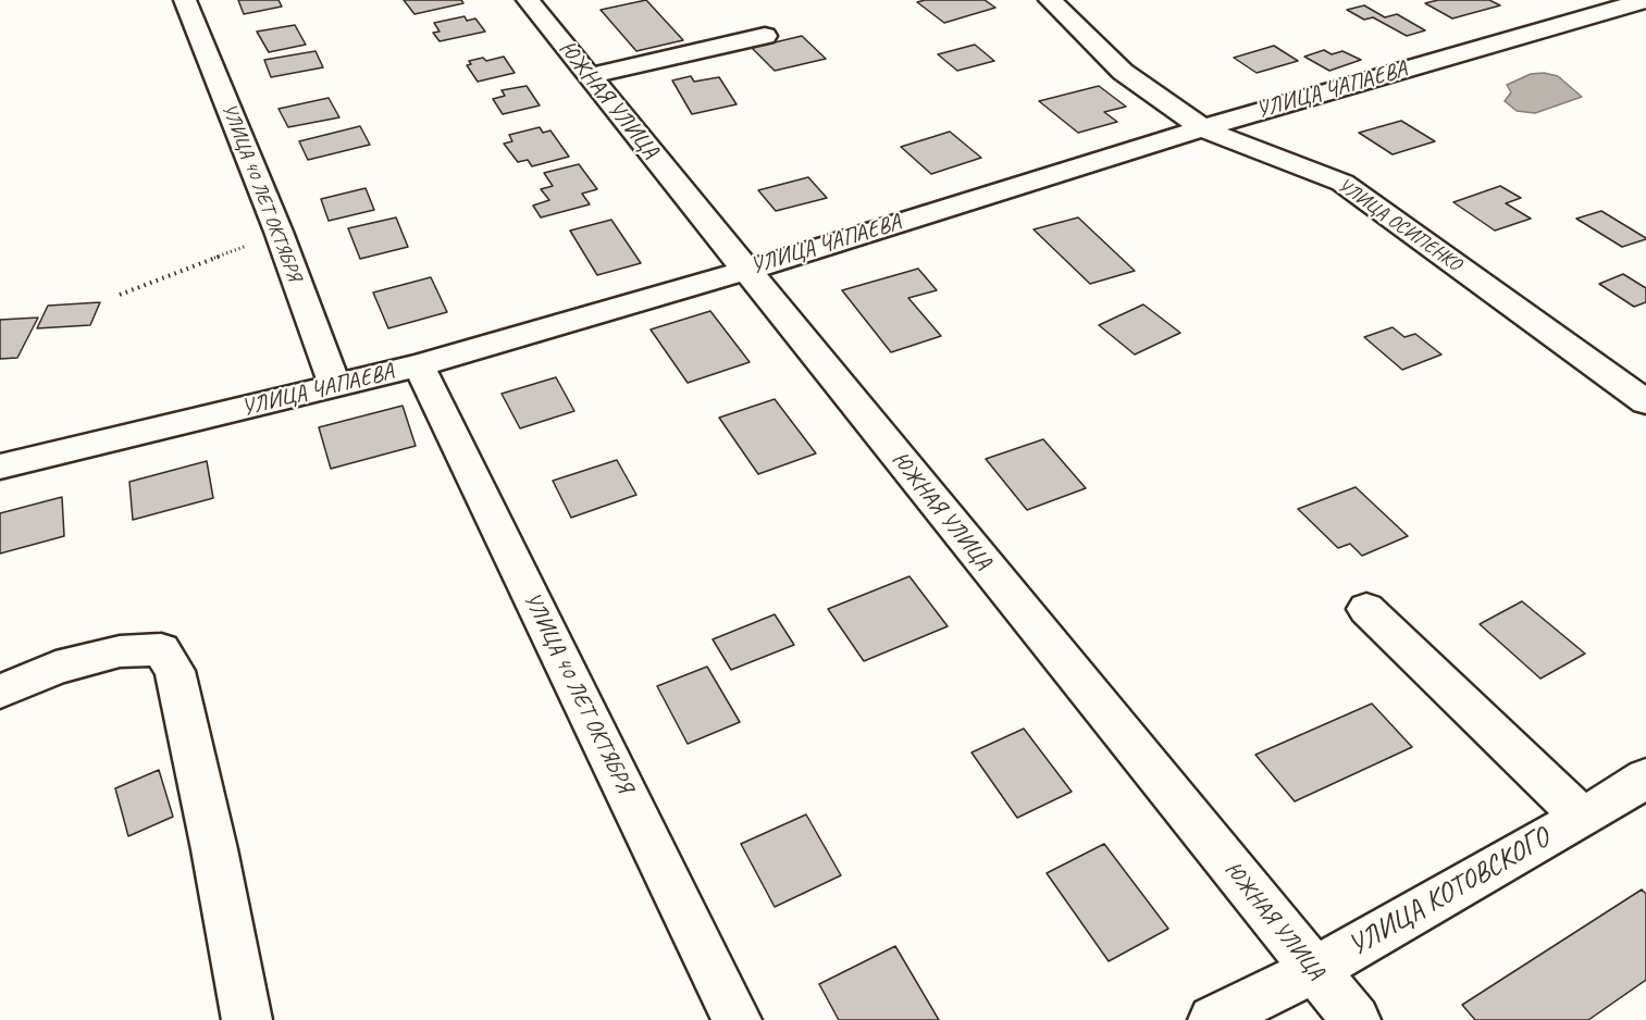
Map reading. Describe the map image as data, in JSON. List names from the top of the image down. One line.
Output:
{"streets":{"street":["УЛИЦА ЧАПАЕВА","ЮЖНАЯ УЛИЦА","УЛИЦА 40 ЛЕТ ОКТЯБРЯ","УЛИЦА ОСИПЕНКО","УЛИЦА КОТОВСКОГО"]},"crossings":[["УЛИЦА ЧАПАЕВА","ЮЖНАЯ УЛИЦА"],["УЛИЦА ЧАПАЕВА","УЛИЦА 40 ЛЕТ ОКТЯБРЯ"],["УЛИЦА ЧАПАЕВА","УЛИЦА ОСИПЕНКО"],["ЮЖНАЯ УЛИЦА","УЛИЦА КОТОВСКОГО"]]}
